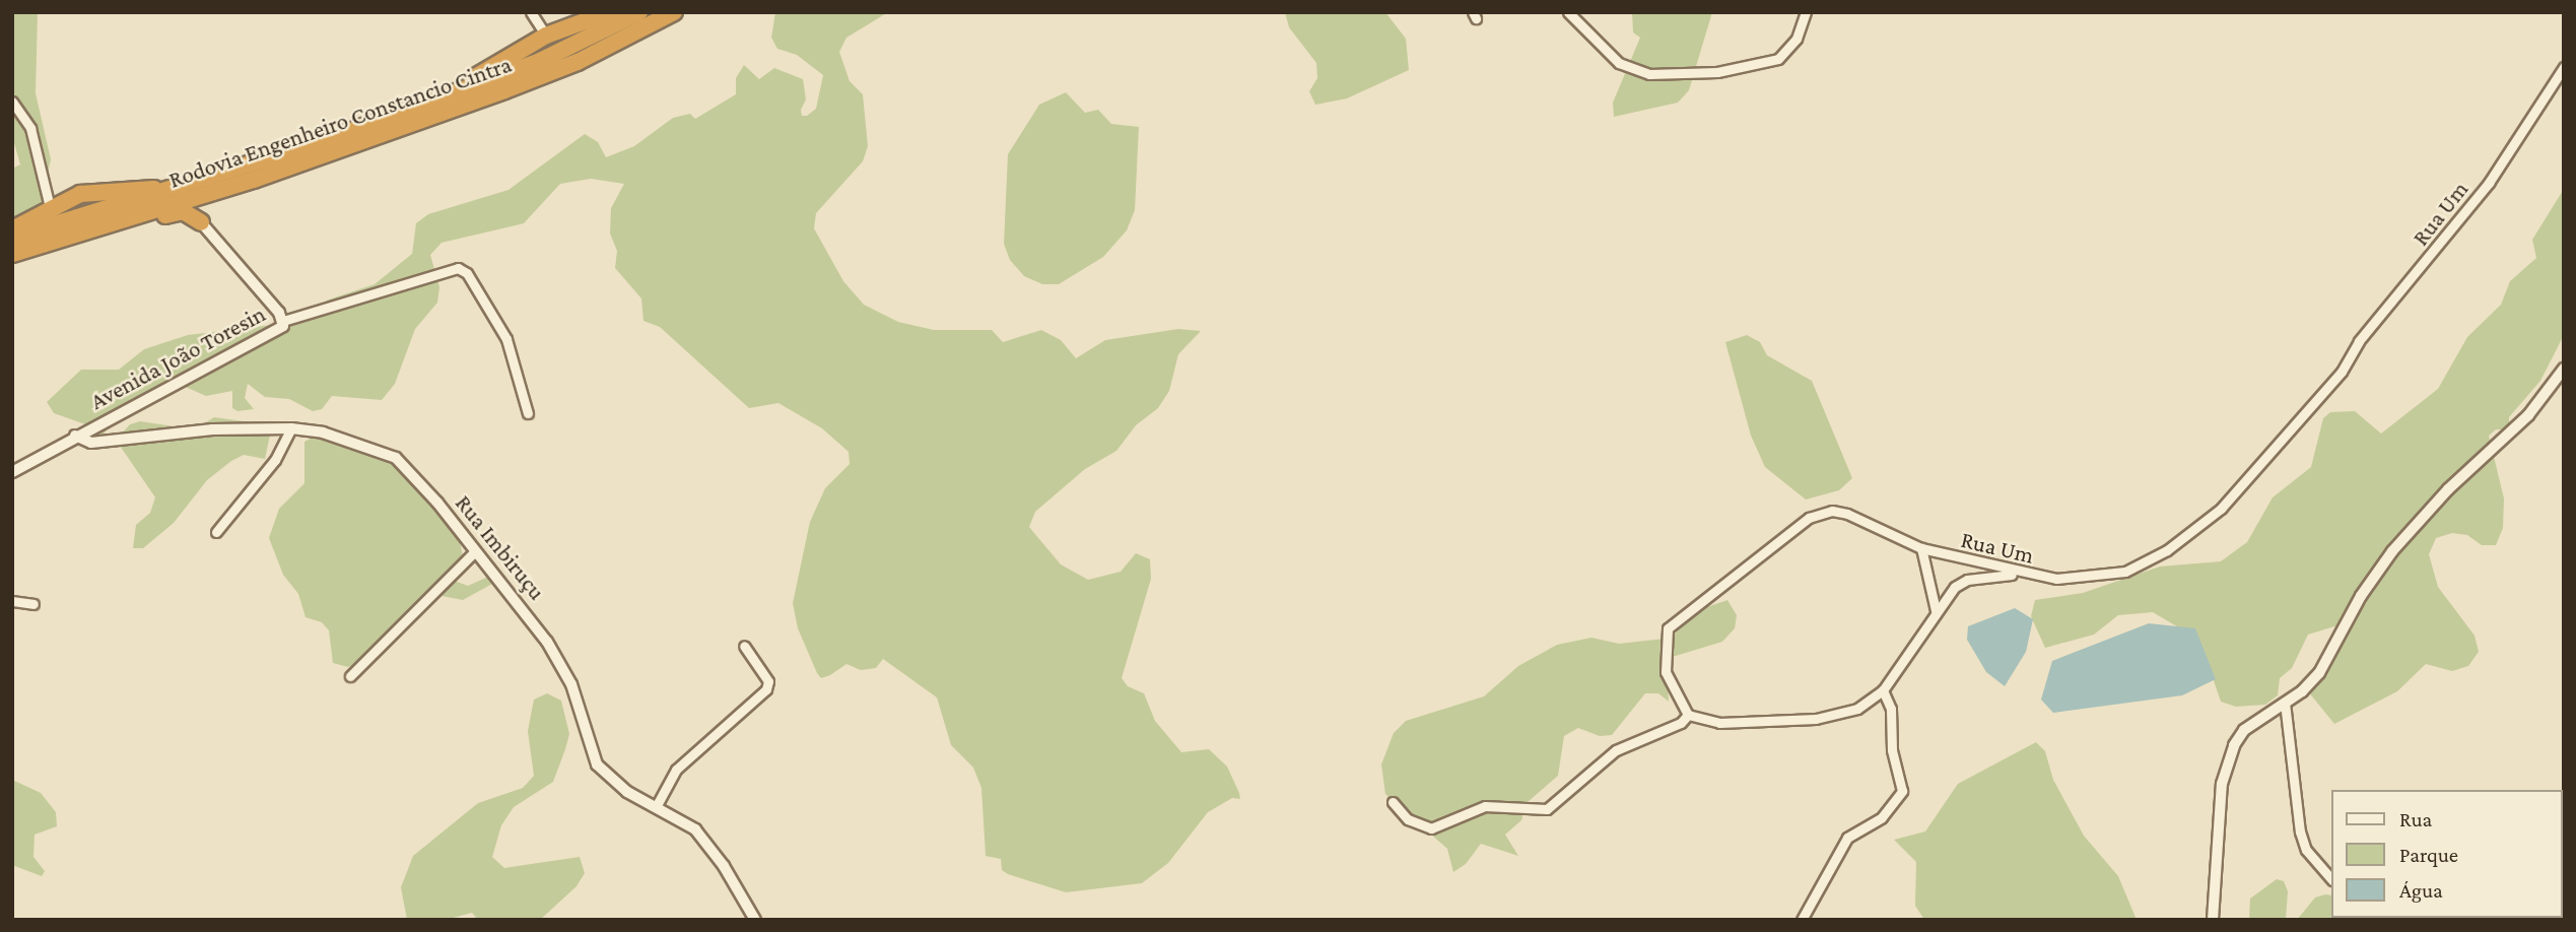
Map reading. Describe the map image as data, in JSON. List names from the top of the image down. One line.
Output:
{"streets":{"highway":["Rodovia Engenheiro Constancio Cintra"],"street":["Rua Um","Avenida João Toresin","Rua Imbiruçu"]},"crossings":[["Avenida João Toresin","Rua Imbiruçu"]],"legend":["Rua","Parque","Água"]}
